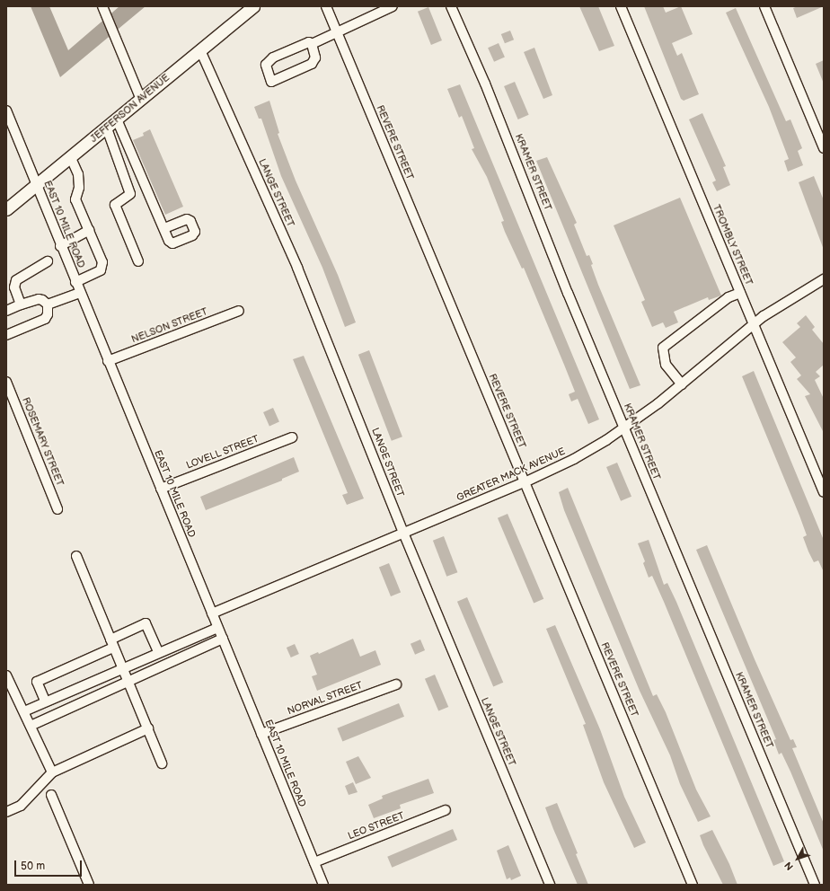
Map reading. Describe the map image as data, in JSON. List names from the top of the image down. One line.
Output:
{"streets":{"main road":["JEFFERSON AVENUE"],"street":["REVERE STREET","KRAMER STREET","LANGE STREET","EAST 10 MILE ROAD","TROMBLY STREET","NELSON STREET","ROSEMARY STREET","LOVELL STREET","GREATER MACK AVENUE","NORVAL STREET","LEO STREET"]},"crossings":[["JEFFERSON AVENUE","LANGE STREET"],["JEFFERSON AVENUE","EAST 10 MILE ROAD"],["REVERE STREET","GREATER MACK AVENUE"],["KRAMER STREET","GREATER MACK AVENUE"],["LANGE STREET","GREATER MACK AVENUE"],["EAST 10 MILE ROAD","NELSON STREET"],["EAST 10 MILE ROAD","LOVELL STREET"],["EAST 10 MILE ROAD","GREATER MACK AVENUE"],["EAST 10 MILE ROAD","NORVAL STREET"],["EAST 10 MILE ROAD","LEO STREET"],["TROMBLY STREET","GREATER MACK AVENUE"]],"scale_bar":"50 m","north":"bottom left"}
